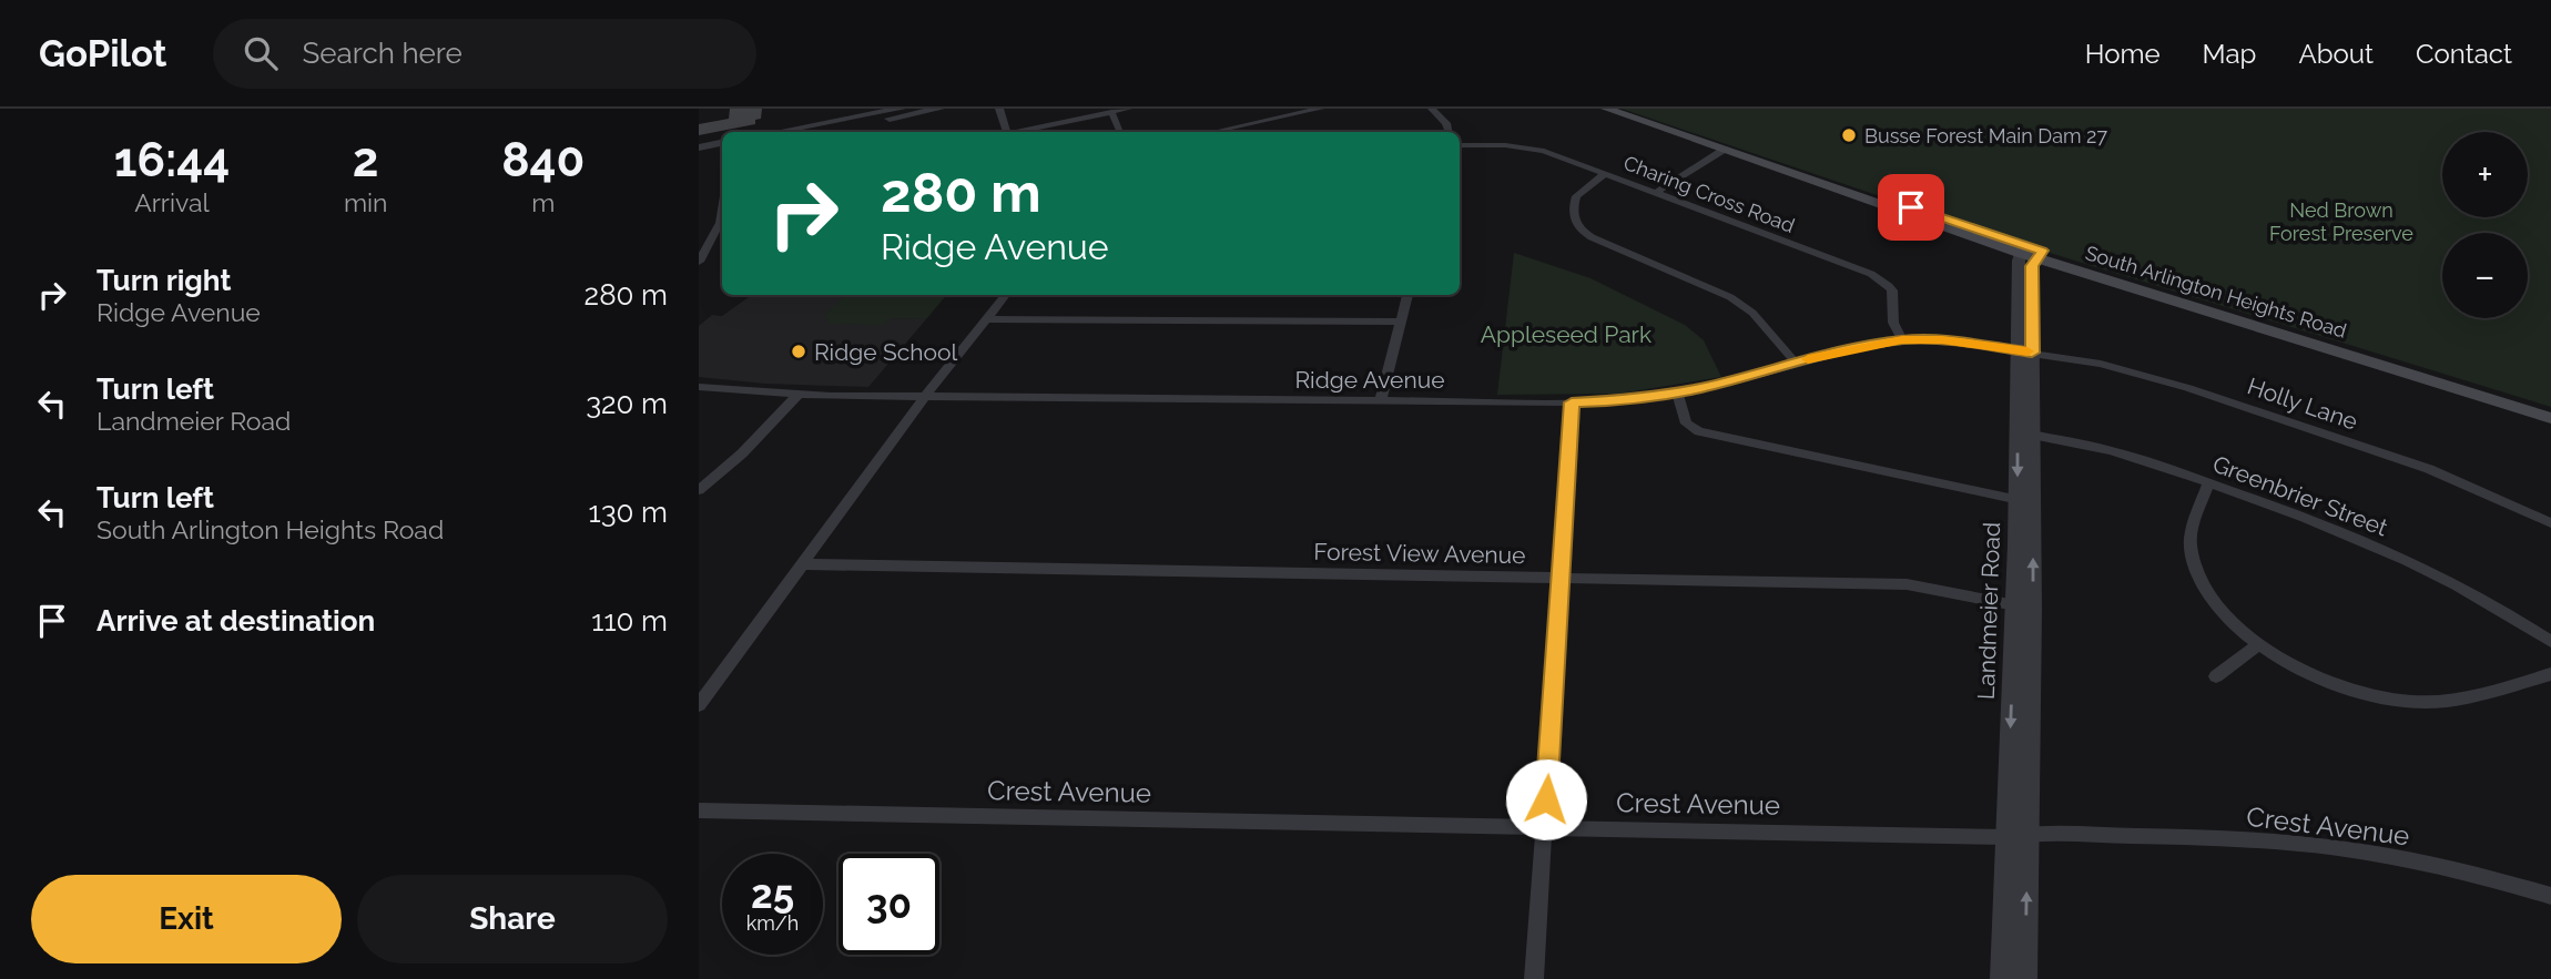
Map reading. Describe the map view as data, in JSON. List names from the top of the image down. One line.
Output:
{"streets":{"main road":["South Arlington Heights Road"],"street":["Charing Cross Road","Ridge Avenue","Holly Lane","Greenbrier Street","Forest View Avenue","Landmeier Road","Crest Avenue"]},"crossings":[["Charing Cross Road","Ridge Avenue"],["South Arlington Heights Road","Landmeier Road"],["Ridge Avenue","Holly Lane"],["Ridge Avenue","Landmeier Road"],["Holly Lane","Landmeier Road"],["Greenbrier Street","Landmeier Road"],["Forest View Avenue","Landmeier Road"],["Landmeier Road","Crest Avenue"]],"parks":["Ned Brown Forest Preserve","Appleseed Park"],"places":["Busse Forest Main Dam 27","Ridge School"],"page":{"header":"GoPilot","search":"Search here","nav":["Home","Map","About","Contact"],"eta":["16:44","Arrival","2","min","840","m"],"map_buttons":["+","−"],"turn":["280 m","Ridge Avenue"],"list":[{"name":"Turn right","note":"Ridge Avenue","value":"280 m"},{"name":"Turn left","note":"Landmeier Road","value":"320 m"},{"name":"Turn left","note":"South Arlington Heights Road","value":"130 m"},{"name":"Arrive at destination","value":"110 m"}],"speed":"25 km/h","limit":"30","buttons":["Exit","Share"]}}
